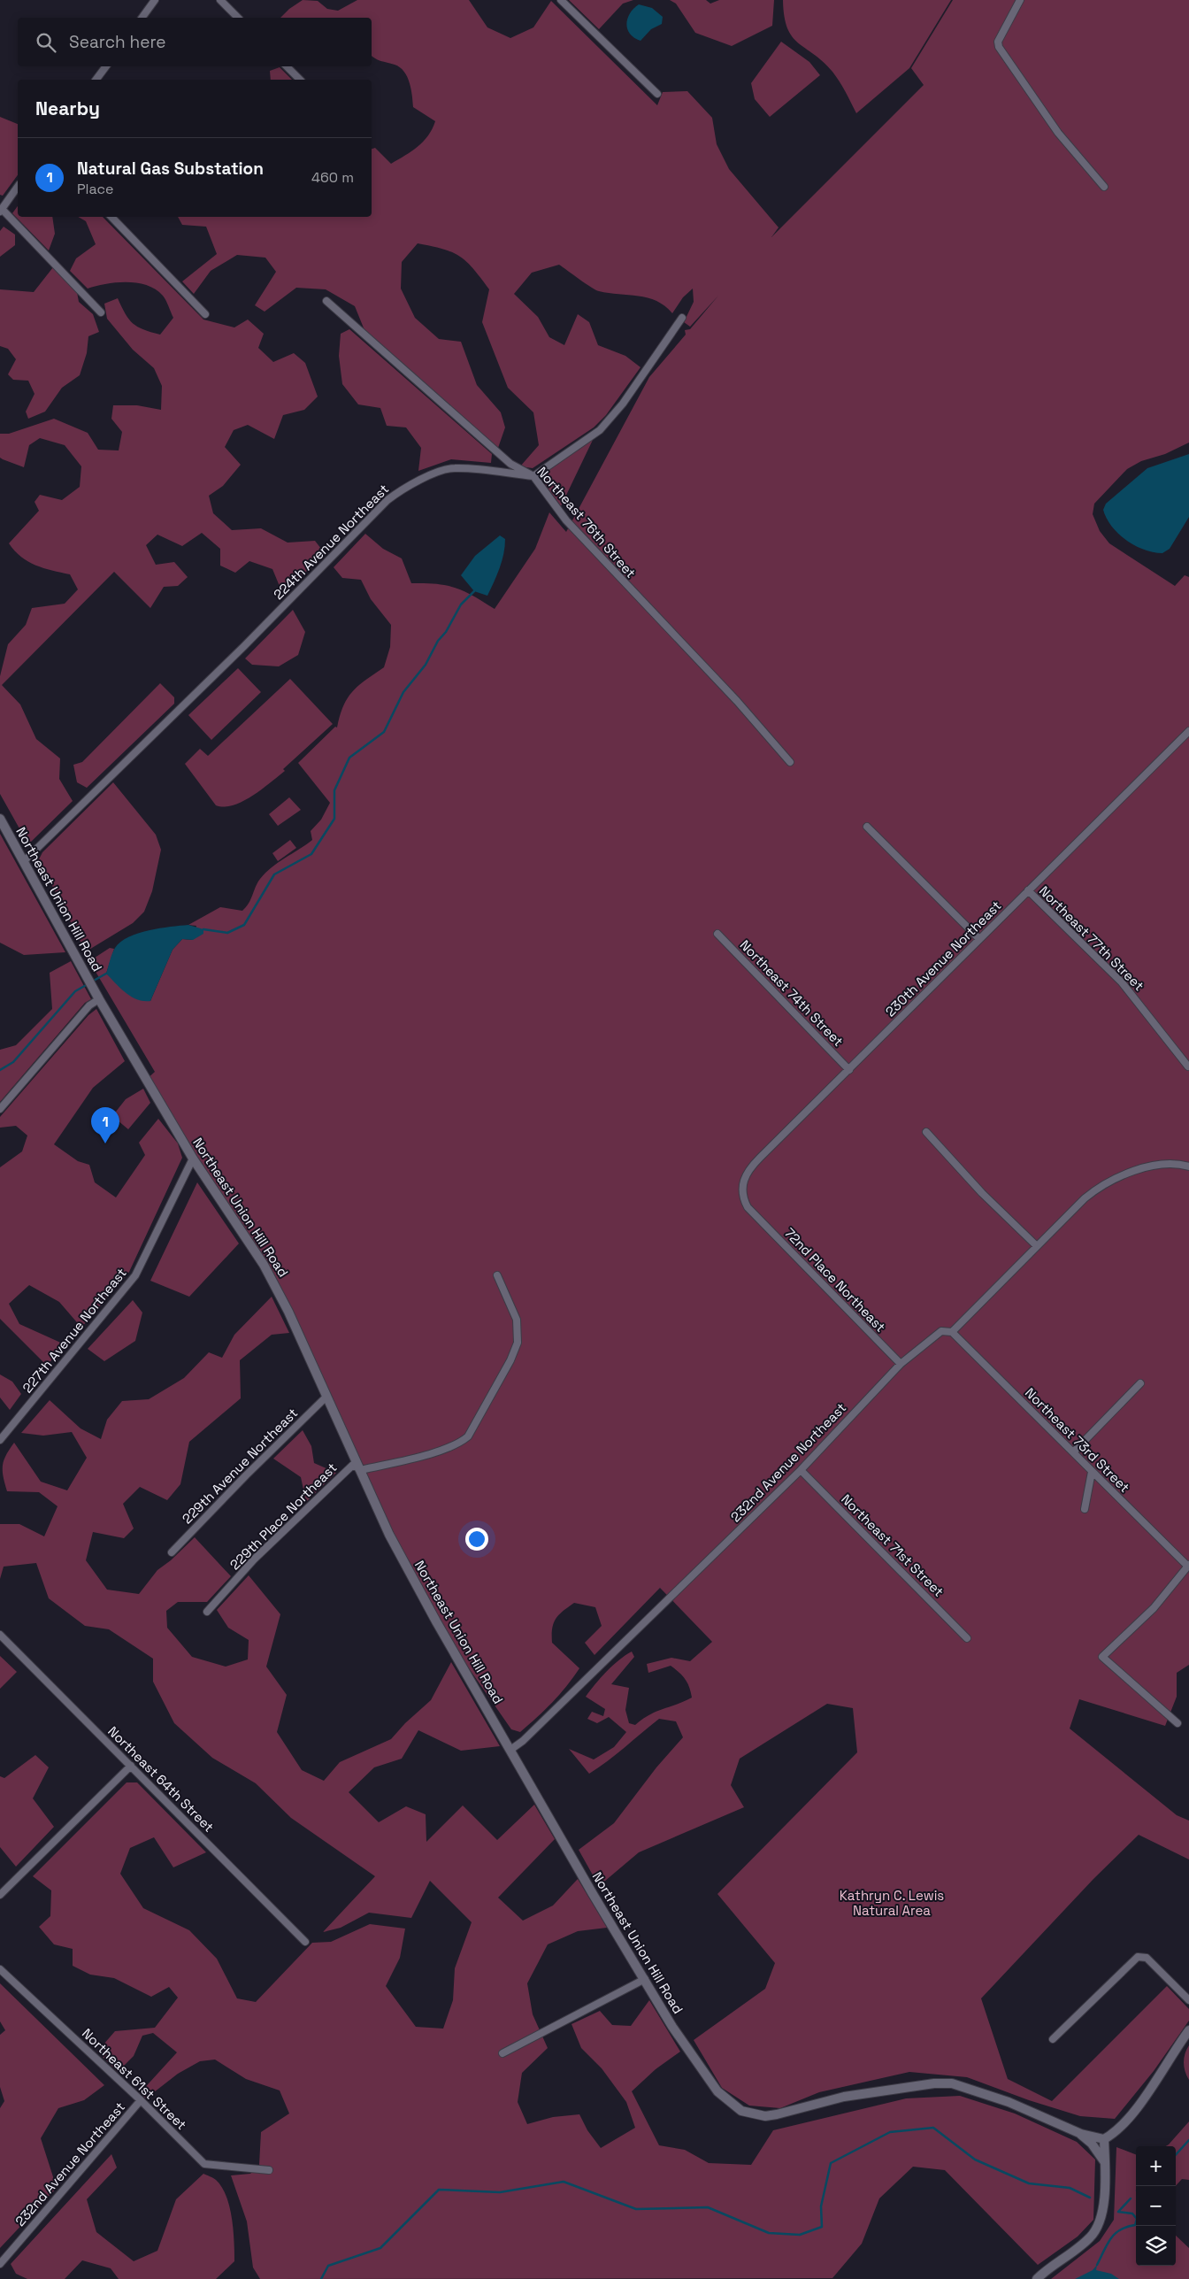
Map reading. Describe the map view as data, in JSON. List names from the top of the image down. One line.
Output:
{"streets":{"street":["Northeast 76th Street","224th Avenue Northeast","Northeast Union Hill Road","Northeast 77th Street","230th Avenue Northeast","Northeast 74th Street","72nd Place Northeast","227th Avenue Northeast","Northeast 73rd Street","232nd Avenue Northeast","229th Avenue Northeast","229th Place Northeast","Northeast 71st Street","Northeast 64th Street","Northeast 61st Street"]},"crossings":[["Northeast 76th Street","224th Avenue Northeast"],["224th Avenue Northeast","Northeast Union Hill Road"],["Northeast Union Hill Road","227th Avenue Northeast"],["Northeast Union Hill Road","232nd Avenue Northeast"],["Northeast Union Hill Road","229th Avenue Northeast"],["Northeast Union Hill Road","229th Place Northeast"],["Northeast 77th Street","230th Avenue Northeast"],["230th Avenue Northeast","Northeast 74th Street"],["230th Avenue Northeast","72nd Place Northeast"],["72nd Place Northeast","232nd Avenue Northeast"],["Northeast 73rd Street","232nd Avenue Northeast"],["232nd Avenue Northeast","Northeast 71st Street"],["232nd Avenue Northeast","Northeast 61st Street"]],"parks":["Kathryn C. Lewis Natural Area"],"page":{"search":"Search here","heading":"Nearby","list":[{"mark":"1","name":"Natural Gas Substation","note":"Place","value":"460 m"}],"pins":"1","map_buttons":["+","−"]}}
